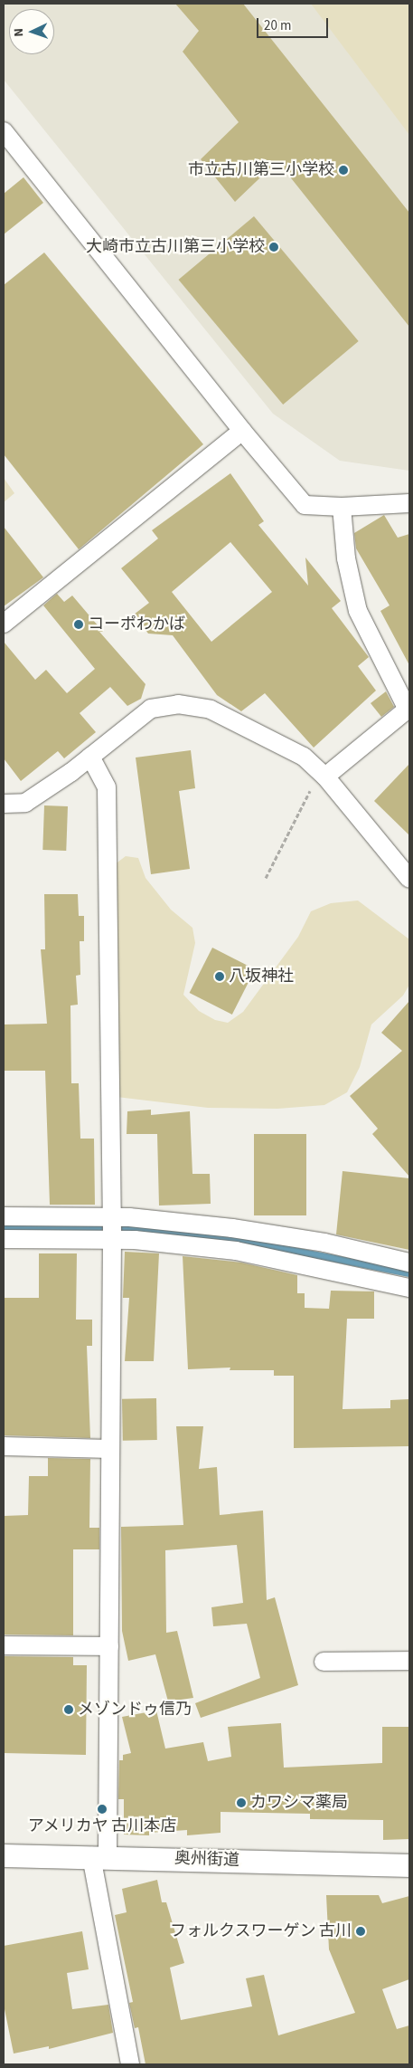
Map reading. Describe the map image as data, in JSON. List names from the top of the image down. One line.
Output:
{"streets":{"street":["奥州街道"]},"places":["市立古川第三小学校","大崎市立古川第三小学校","コーポわかば","八坂神社","メゾンドゥ信乃","カワシマ薬局","アメリカヤ 古川本店","フォルクスワーゲン 古川"],"scale_bar":"20 m","north":"left"}
